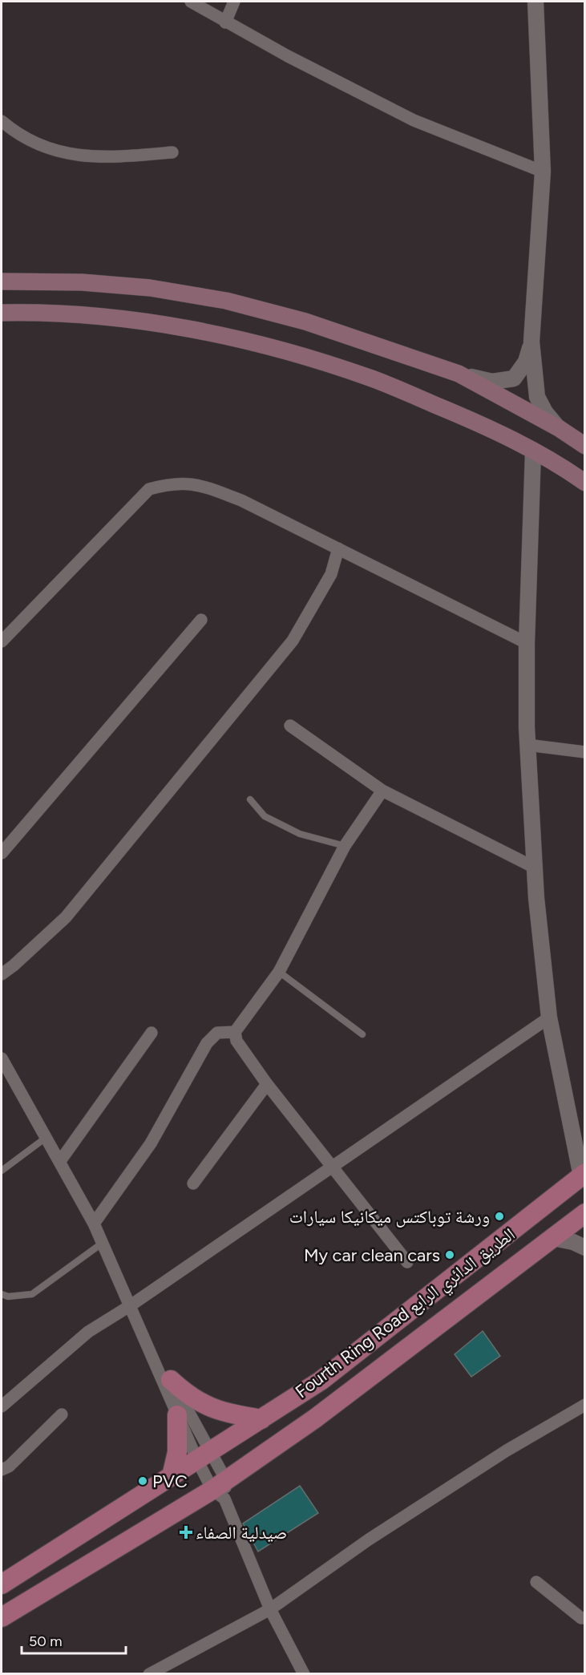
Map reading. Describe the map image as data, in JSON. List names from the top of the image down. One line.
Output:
{"streets":{"main road":["Fourth Ring Road الطريق الدائري الرابع"]},"places":{"other":["ورشة توباكتس ميكانيكا سيارات","My car clean cars","PVC"],"health":["صيدلية الصفاء"]},"scale_bar":"50 m"}
